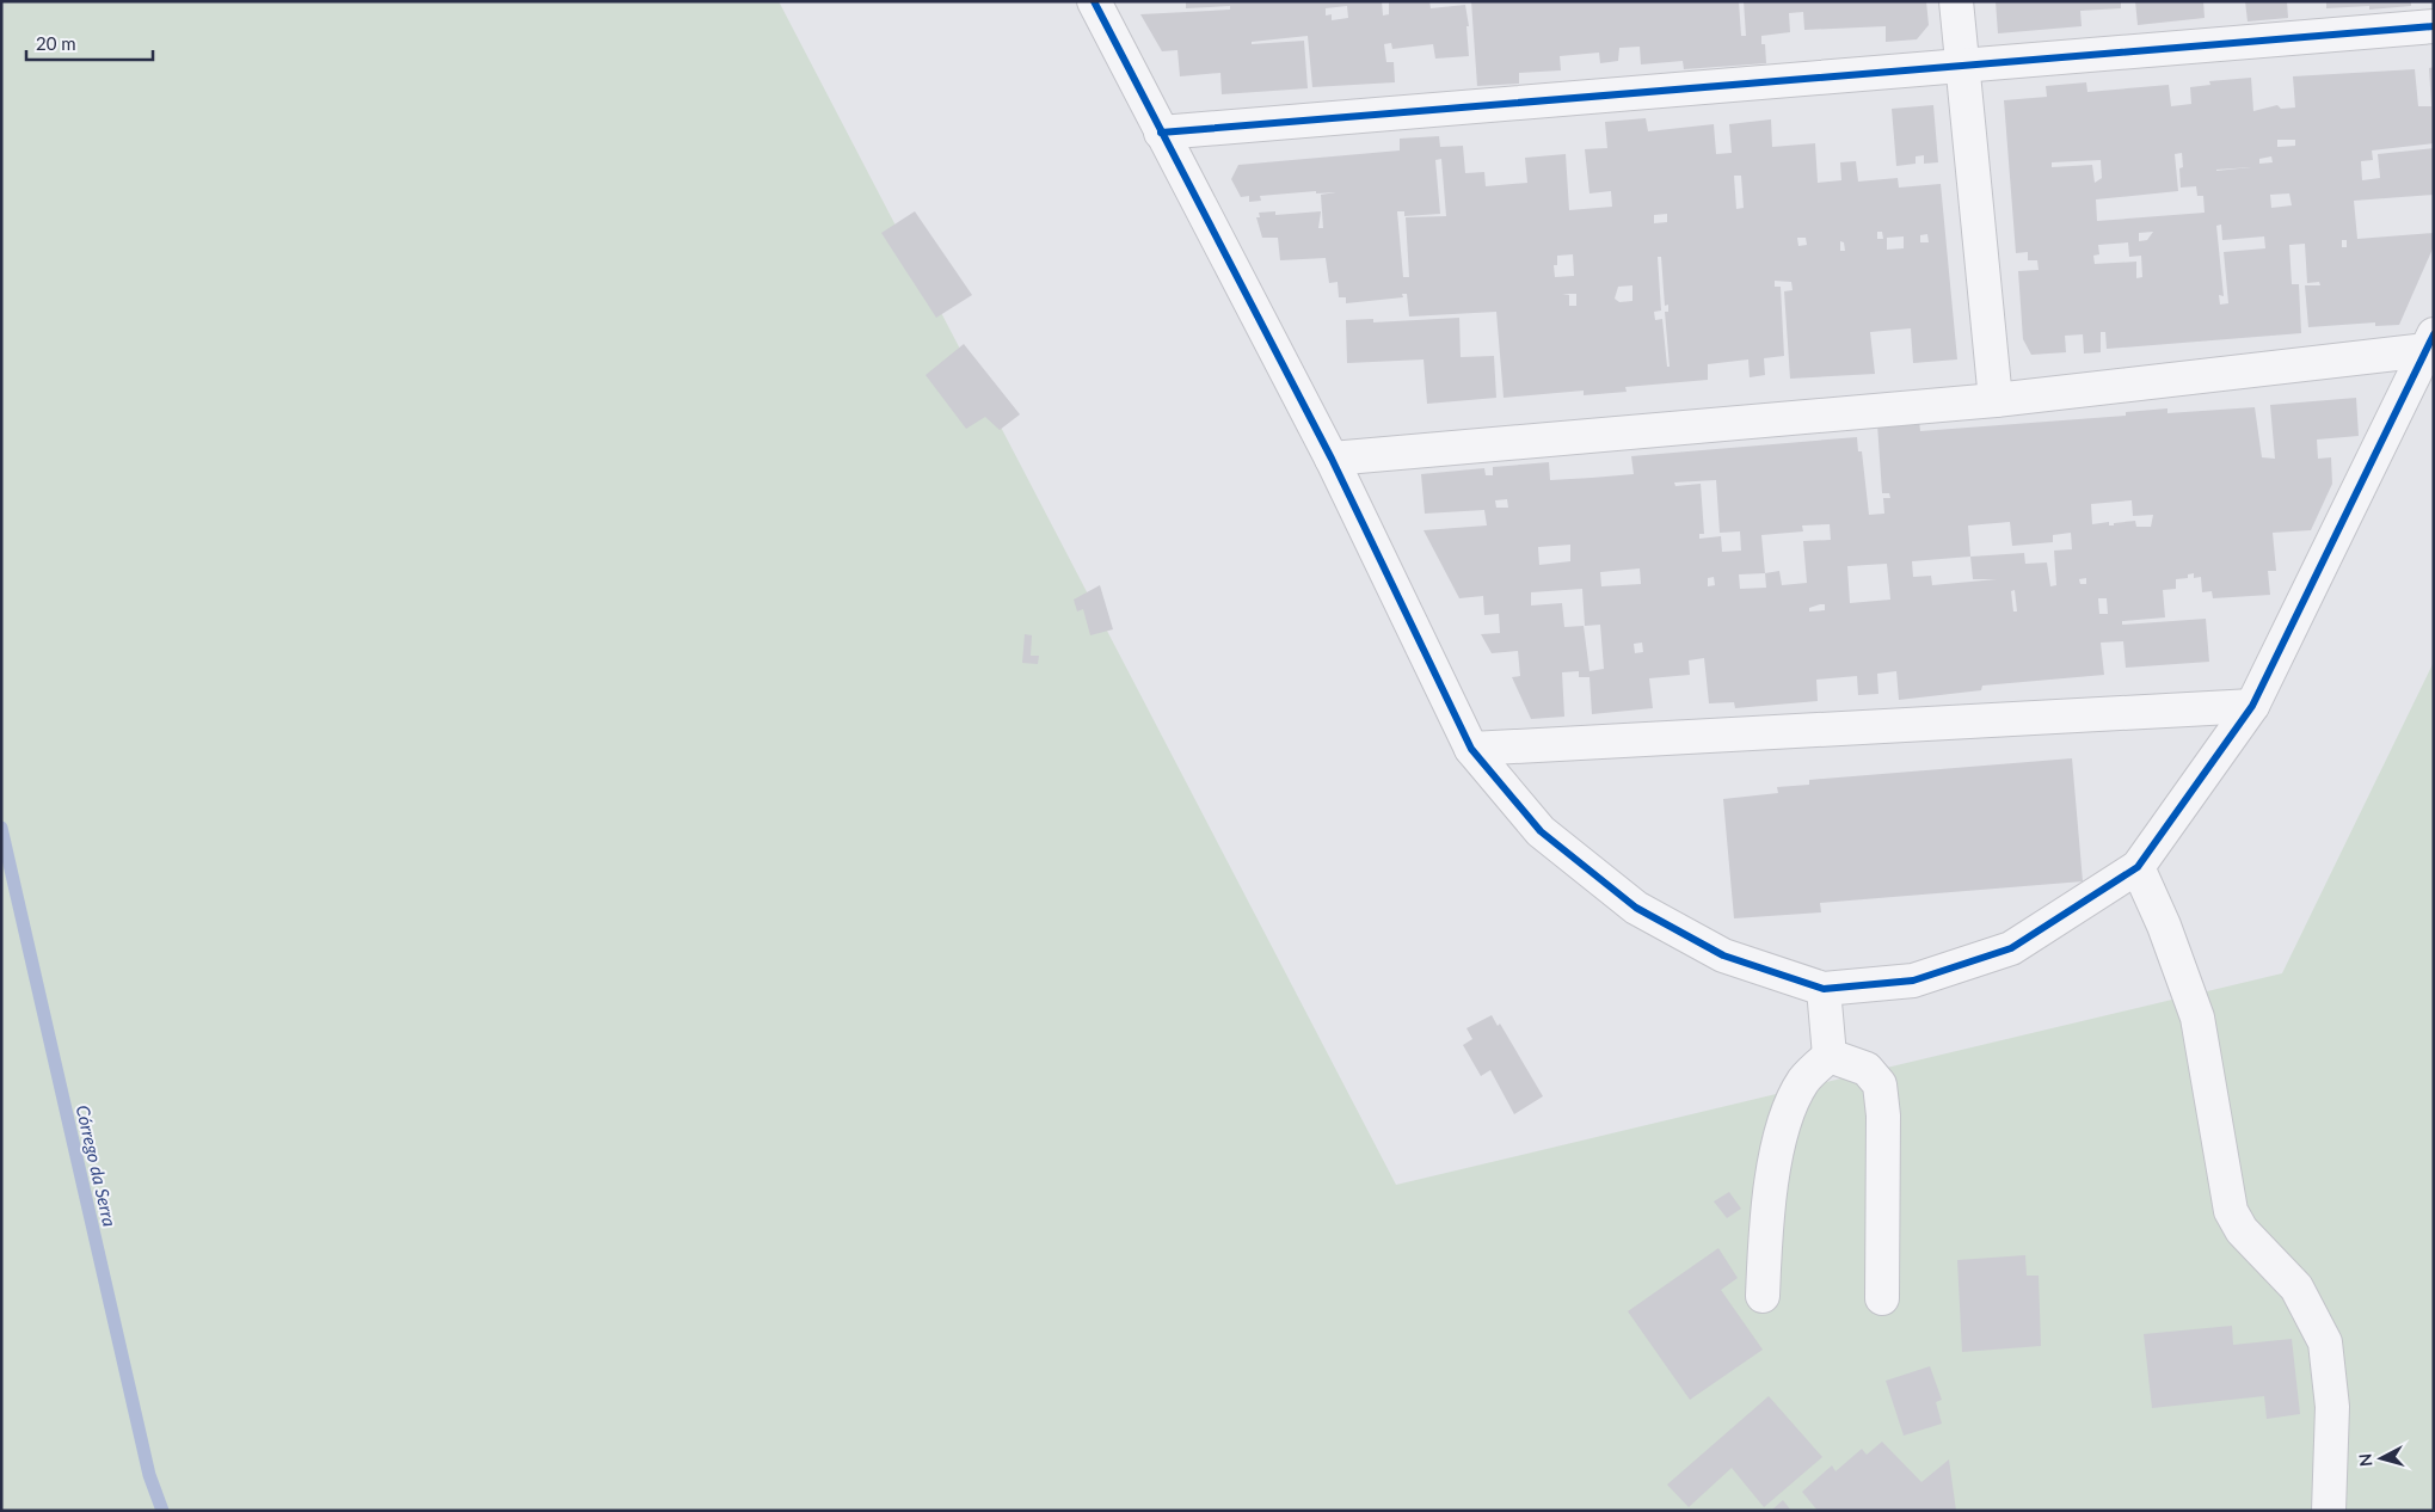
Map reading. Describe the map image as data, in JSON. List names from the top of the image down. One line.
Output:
{"water":["Córrego da Serra"],"scale_bar":"20 m","north":"left"}
